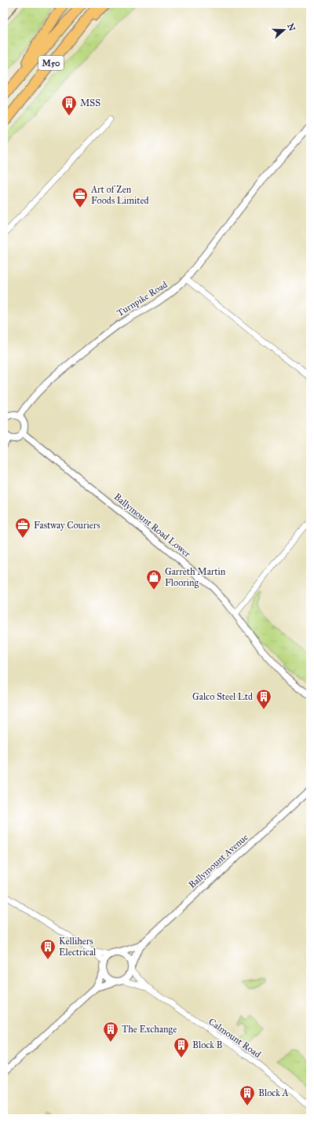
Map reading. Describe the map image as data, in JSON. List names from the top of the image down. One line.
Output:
{"streets":{"highway":["M50"],"street":["Turnpike Road","Ballymount Road Lower","Ballymount Avenue","Calmount Road"]},"crossings":[["Ballymount Avenue","Calmount Road"]],"places":{"building":["MSS","Galco Steel Ltd","Kellihers Electrical","The Exchange","Block B","Block A"],"office":["Art of Zen Foods Limited","Fastway Couriers"],"shop":["Garreth Martin Flooring"]},"north":"right"}
